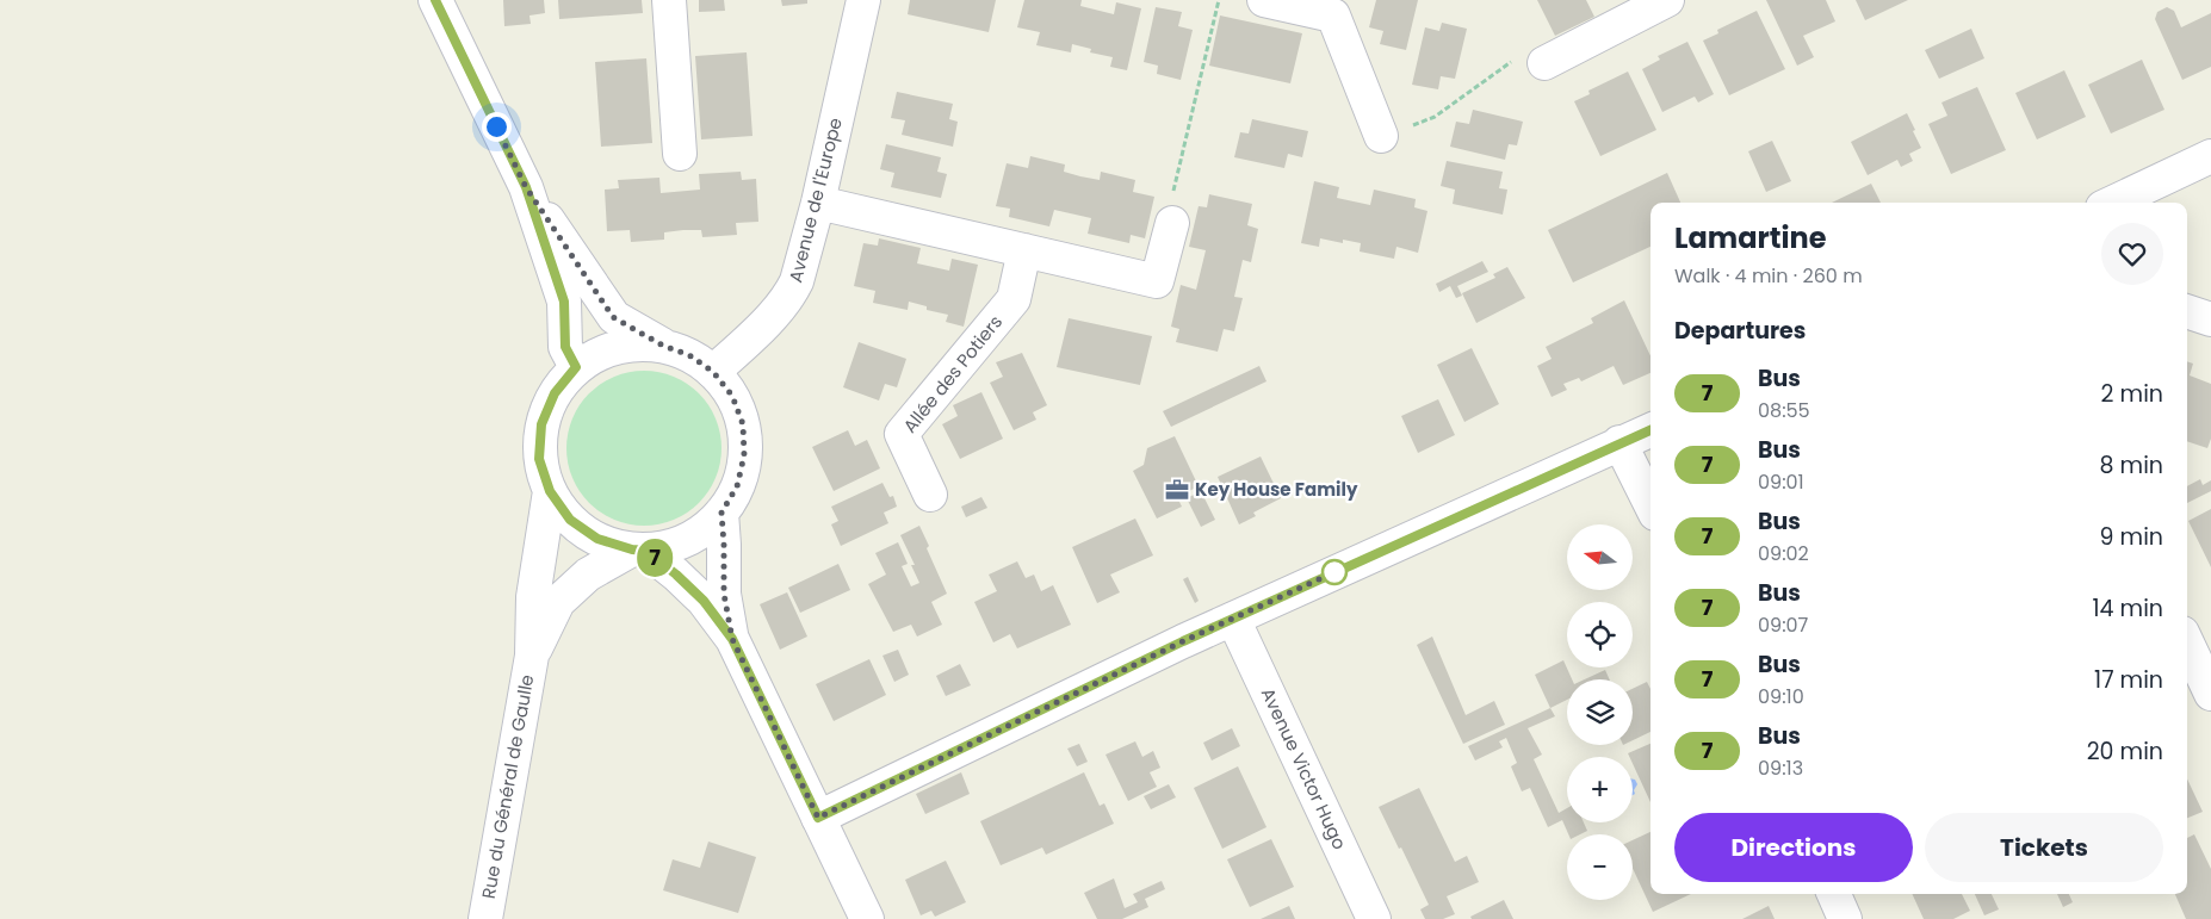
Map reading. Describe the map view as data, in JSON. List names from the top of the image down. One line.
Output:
{"streets":{"street":["Avenue de l'Europe","Allée des Potiers","Avenue Victor Hugo","Rue du Général de Gaulle"]},"crossings":[["Avenue de l'Europe","Rue du Général de Gaulle"]],"places":{"office":["Key House Family"]},"lines":["bus line 7"],"north":"left","page":{"on_map":"7","heading":[["Lamartine","Walk · 4 min · 260 m"],"Departures"],"list":[{"mark":"7","name":"Bus","note":"08:55","value":"2 min"},{"mark":"7","name":"Bus","note":"09:01","value":"8 min"},{"mark":"7","name":"Bus","note":"09:02","value":"9 min"},{"mark":"7","name":"Bus","note":"09:07","value":"14 min"},{"mark":"7","name":"Bus","note":"09:10","value":"17 min"},{"mark":"7","name":"Bus","note":"09:13","value":"20 min"}],"map_buttons":["+","−"],"buttons":["Directions","Tickets"]}}
